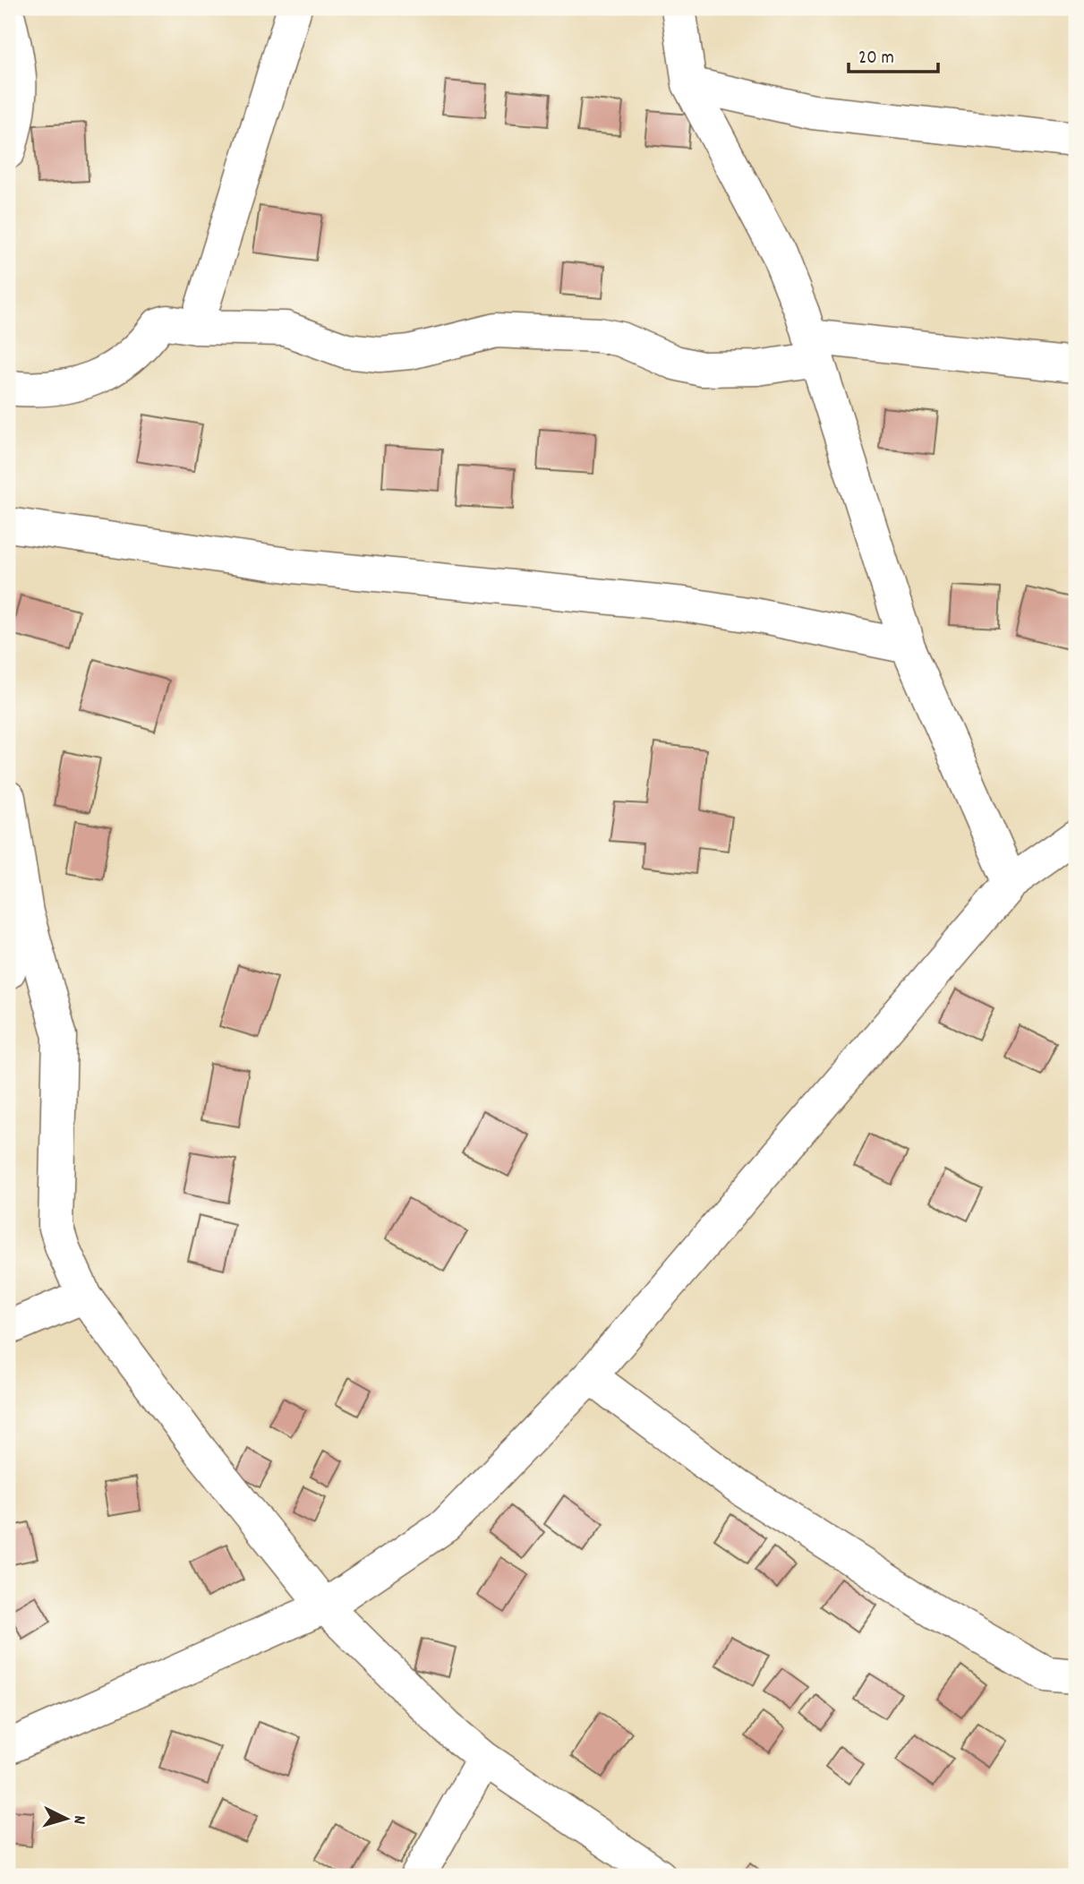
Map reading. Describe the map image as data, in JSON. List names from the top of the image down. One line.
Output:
{"scale_bar":"20 m","north":"right"}
